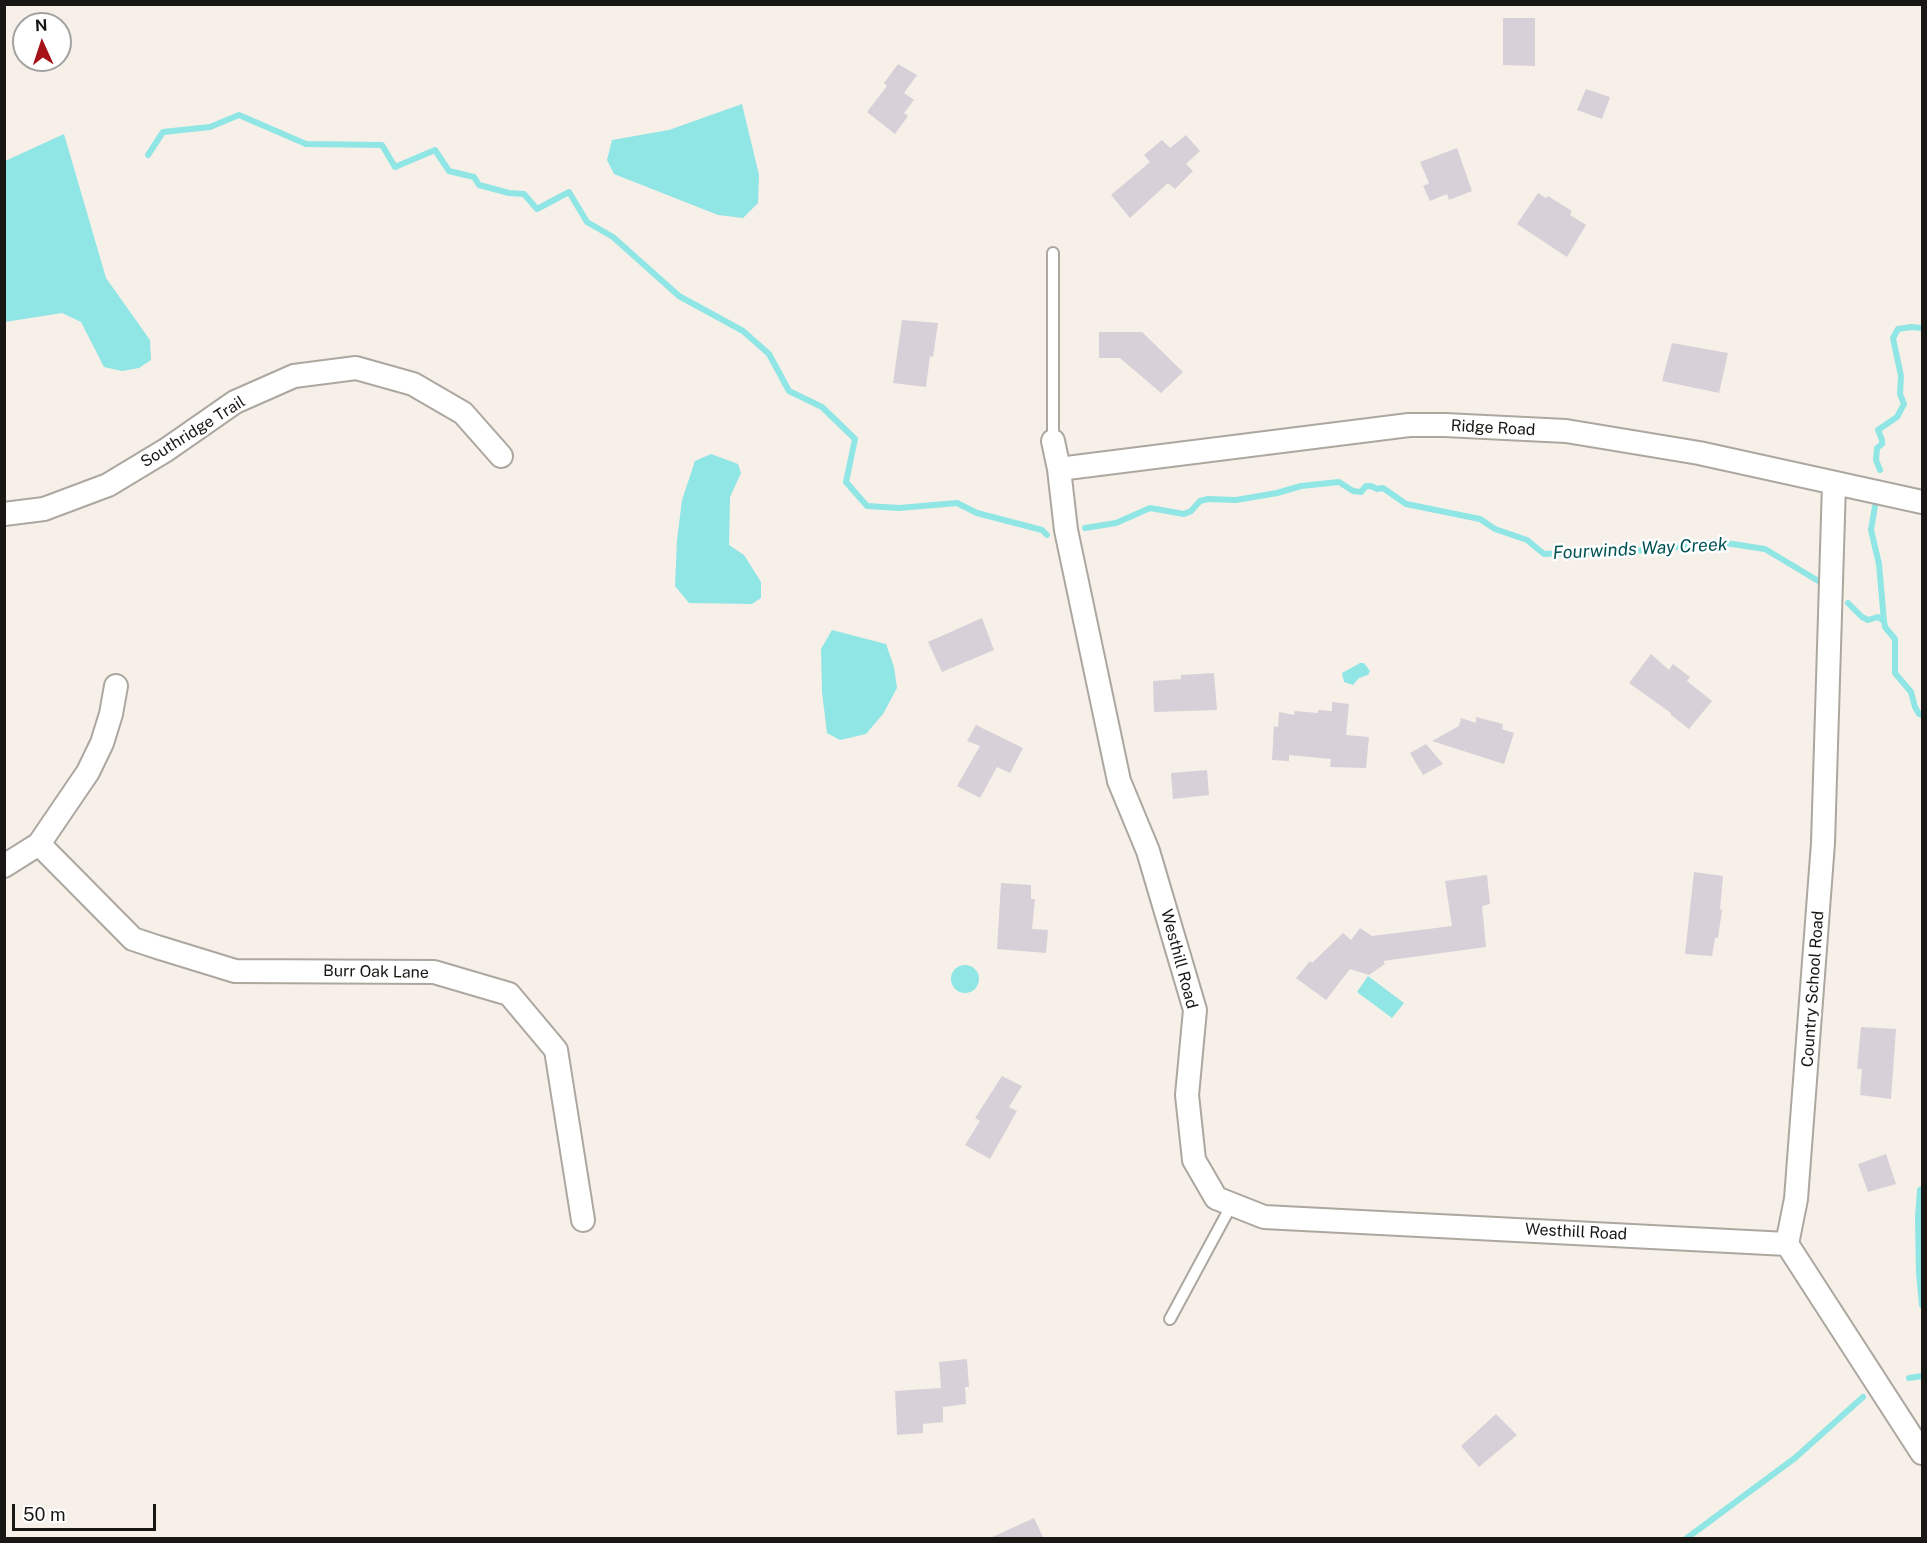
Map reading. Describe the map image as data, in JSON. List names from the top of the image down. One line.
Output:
{"streets":{"street":["Ridge Road","Southridge Trail","Westhill Road","Burr Oak Lane","Country School Road"]},"crossings":[["Ridge Road","Westhill Road"],["Ridge Road","Country School Road"],["Westhill Road","Country School Road"]],"water":["Fourwinds Way Creek"],"scale_bar":"50 m","north":"top"}
